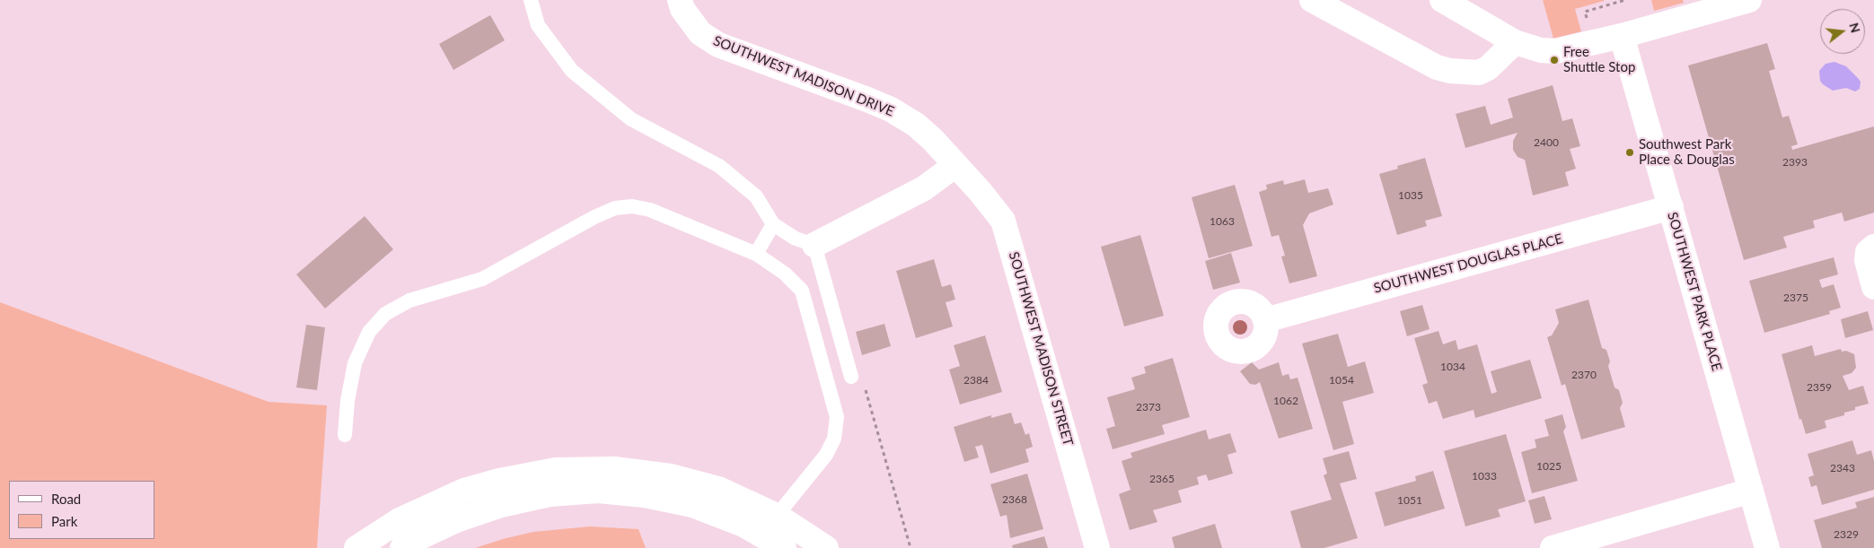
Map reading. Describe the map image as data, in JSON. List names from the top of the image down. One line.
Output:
{"streets":{"main road":["SOUTHWEST MADISON DRIVE","SOUTHWEST DOUGLAS PLACE","SOUTHWEST PARK PLACE","SOUTHWEST MADISON STREET"]},"crossings":[["SOUTHWEST MADISON DRIVE","SOUTHWEST MADISON STREET"],["SOUTHWEST DOUGLAS PLACE","SOUTHWEST PARK PLACE"]],"places":["Free Shuttle Stop","Southwest Park Place & Douglas"],"house_numbers":["2400","2393","1035","1063","2375","1034","2370","2384","1054","2359","1062","2373","1025","2343","1033","2365","2368","1051","2329"],"legend":["Road","Park"],"north":"right"}
